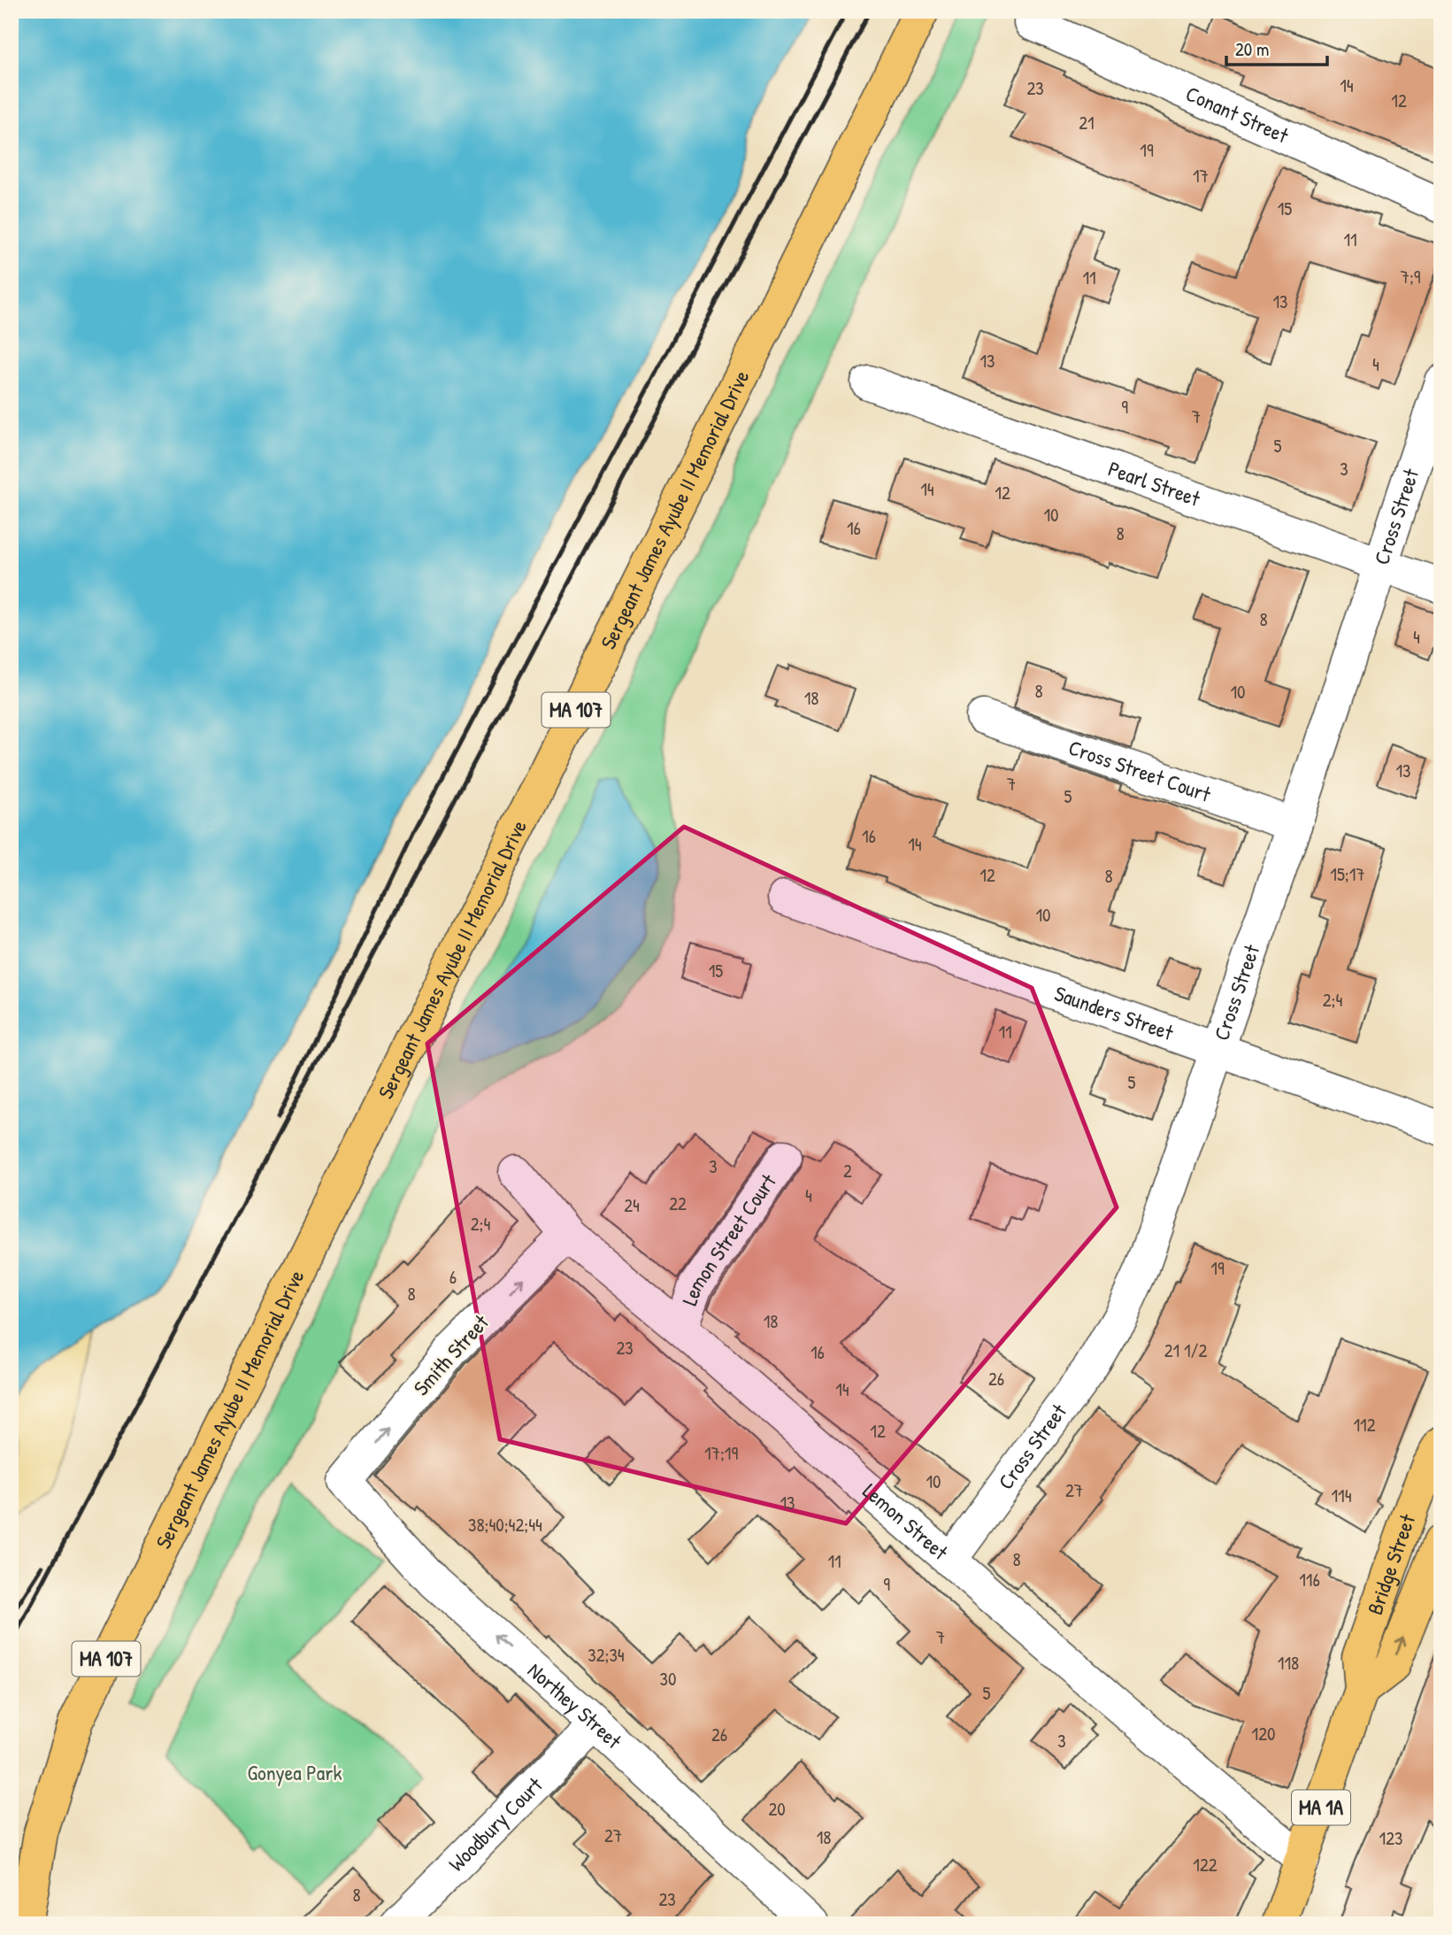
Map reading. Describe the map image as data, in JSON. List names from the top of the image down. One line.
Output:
{"streets":{"main road":["Sergeant James Ayube II Memorial Drive","MA 107","Bridge Street","MA 1A"],"street":["Conant Street","Pearl Street","Cross Street","Cross Street Court","Saunders Street","Lemon Street Court","Smith Street","Lemon Street","Northey Street","Woodbury Court"]},"crossings":[["Pearl Street","Cross Street"],["Cross Street","Cross Street Court"],["Cross Street","Saunders Street"],["Cross Street","Lemon Street"],["Lemon Street Court","Lemon Street"],["Smith Street","Lemon Street"],["Smith Street","Northey Street"],["Lemon Street","Bridge Street"],["Northey Street","Woodbury Court"]],"one_way":["Smith Street","Northey Street"],"parks":["Gonyea Park"],"house_numbers":["14","23","12","21","19","17","15","11","7;9","11","13","13","4","9","7","5","3","14","12","10","16","8","8","4","8","10","18","13","7","5","16","14","15;17","12","8","10","15","2;4","11","5","3","2","4","22","24","2;4","19","6","8","18","23","21 1/2","16","26","14","112","12","17;19","10","27","114","13","38;40;42;44","8","11","116","9","7","32;34","118","30","5","120","26","3","20","27","18","123","122","8","23"],"scale_bar":"20 m"}
